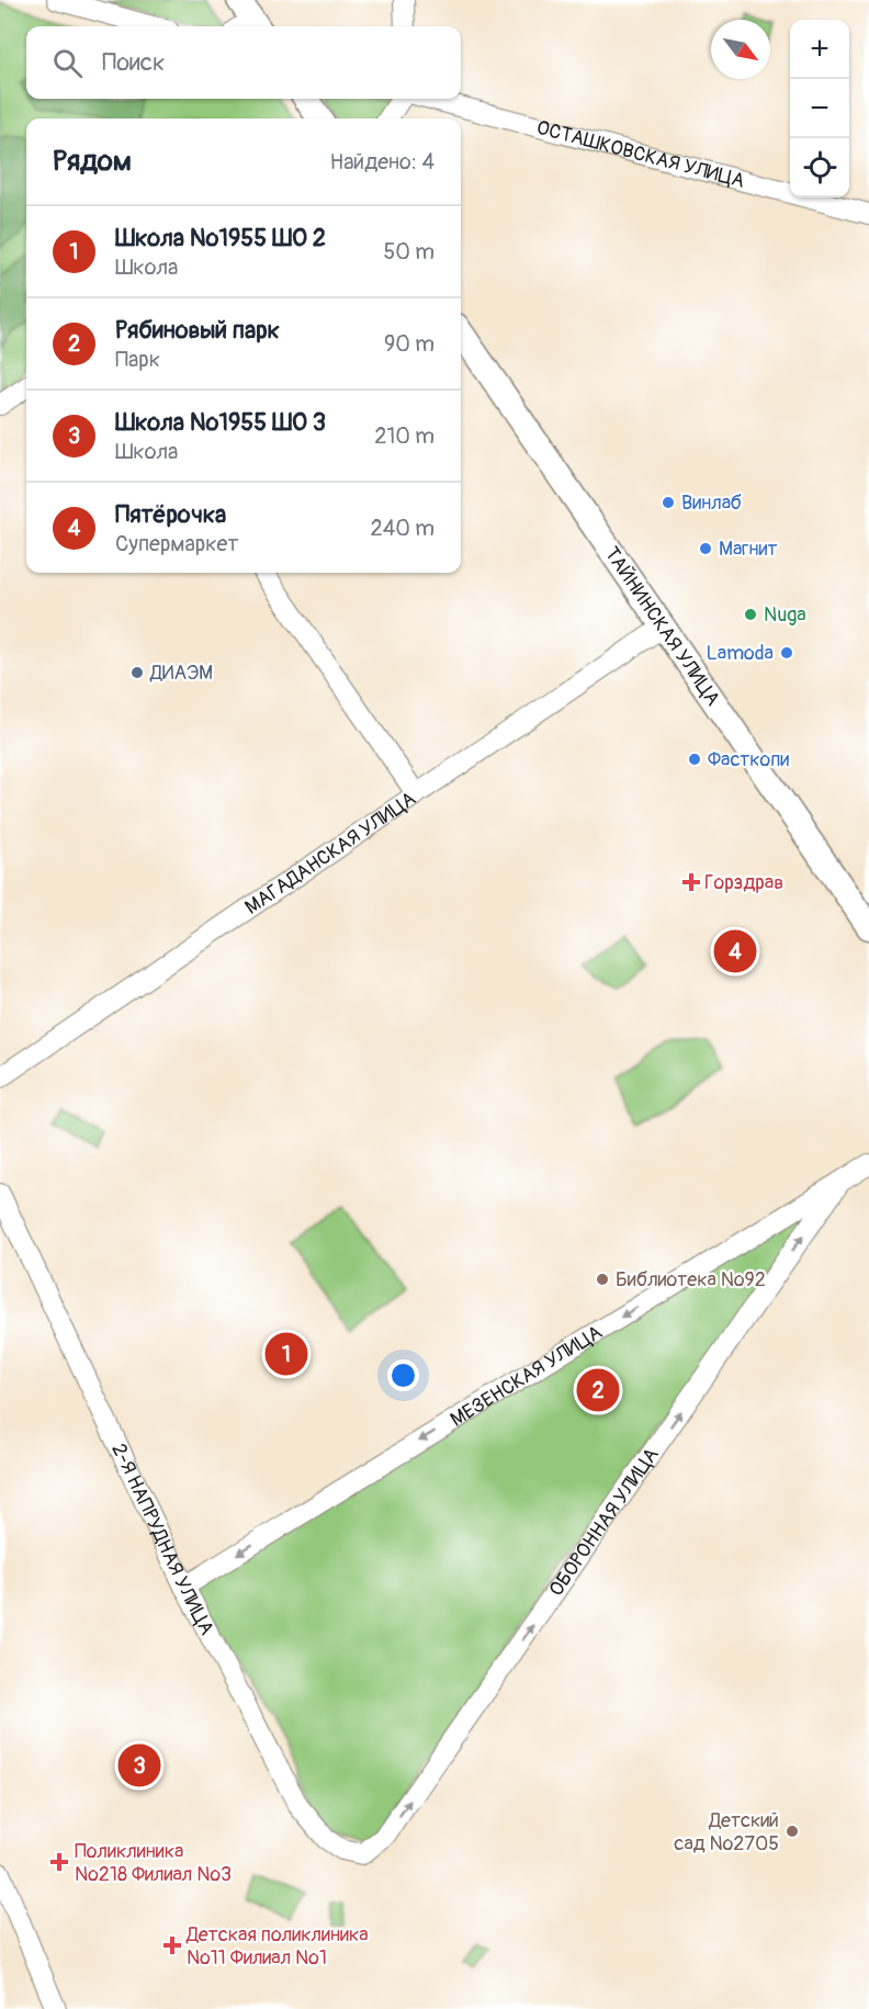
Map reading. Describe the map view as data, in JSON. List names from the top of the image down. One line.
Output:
{"streets":{"main road":["ТАЙНИНСКАЯ УЛИЦА"],"street":["ОСТАШКОВСКАЯ УЛИЦА","МАГАДАНСКАЯ УЛИЦА","МЕЗЕНСКАЯ УЛИЦА","ОБОРОННАЯ УЛИЦА","2-Я НАПРУДНАЯ УЛИЦА"]},"crossings":[["ТАЙНИНСКАЯ УЛИЦА","МАГАДАНСКАЯ УЛИЦА"],["МЕЗЕНСКАЯ УЛИЦА","ОБОРОННАЯ УЛИЦА"],["МЕЗЕНСКАЯ УЛИЦА","2-Я НАПРУДНАЯ УЛИЦА"],["ОБОРОННАЯ УЛИЦА","2-Я НАПРУДНАЯ УЛИЦА"]],"one_way":["МЕЗЕНСКАЯ УЛИЦА","ОБОРОННАЯ УЛИЦА"],"places":{"other":["Винлаб","Магнит","Nuga","Lamoda","ДИАЭМ","Фасткопи","Библиотека №92","Детский сад №2705"],"health":["Горздрав","Поликлиника №218 Филиал №3","Детская поликлиника №11 Филиал №1"]},"north":"bottom right","page":{"map_buttons":["+","−"],"search":"Поиск","heading":["Рядом","Найдено: 4"],"list":[{"mark":"1","name":"Школа №1955 ШО 2","note":"Школа","value":"50 m"},{"mark":"2","name":"Рябиновый парк","note":"Парк","value":"90 m"},{"mark":"3","name":"Школа №1955 ШО 3","note":"Школа","value":"210 m"},{"mark":"4","name":"Пятёрочка","note":"Супермаркет","value":"240 m"}],"pins":["4","1","2","3"]}}
